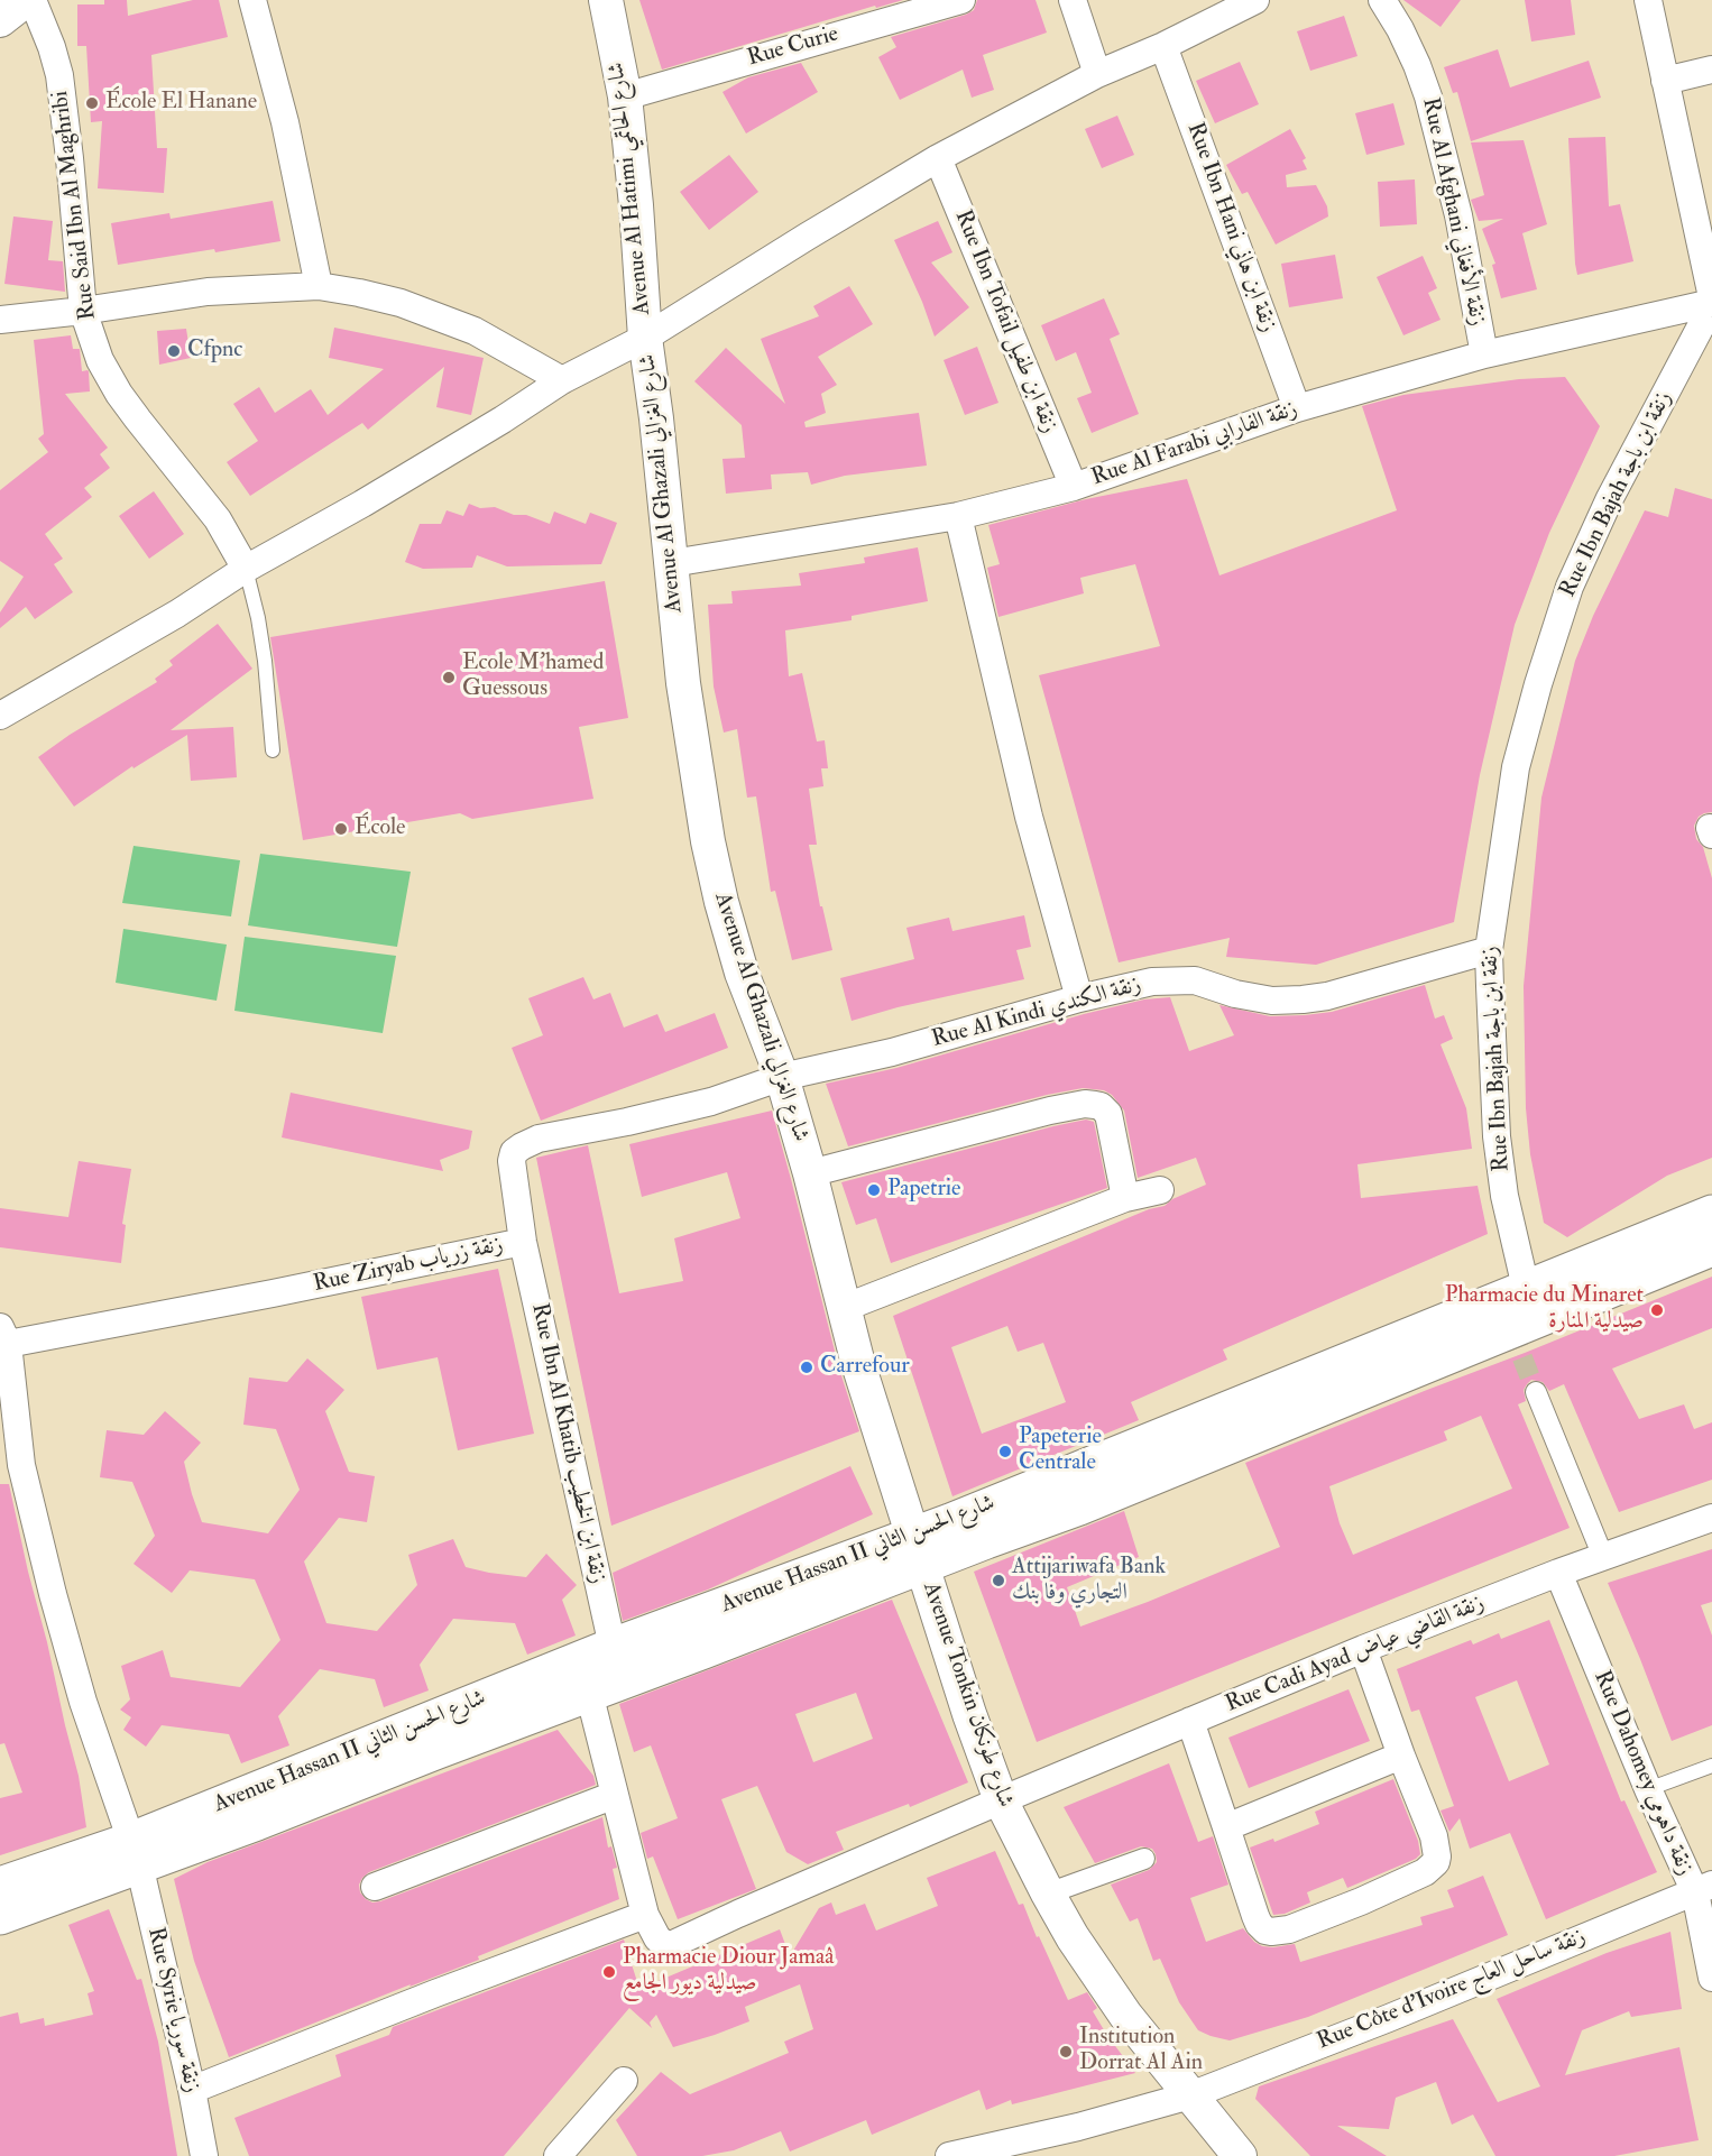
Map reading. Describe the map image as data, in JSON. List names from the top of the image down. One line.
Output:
{"streets":{"main road":["Avenue Hassan II شارع الحسن الثاني"],"street":["Rue Curie","Avenue Al Hatimi شارع الحاتمي","Rue Said Ibn Al Maghribi","Rue Al Afghani زنقة الأفغاني","Rue Ibn Hani زنقة ابن هاني","Rue Ibn Tofail زنقة ابن طفيل","Rue Al Farabi زنقة الفارابي","Avenue Al Ghazali شارع الغزالي","Rue Ibn Bajah زنقة ابن باجة","Rue Al Kindi زنقة الكندي","Rue Ziryab زنقة زرياب","Rue Ibn Al Khatib زنقة ابن الخطيب","Rue Cadi Ayad زنقة القاضي عياض","Avenue Tonkin شارع طونكان","Rue Dahomey زنقة داهومي","Rue Côte d'Ivoire زنقة ساحل العاج","Rue Syrie زنقة سوريا"]},"crossings":[["Rue Curie","Avenue Al Hatimi شارع الحاتمي"],["Avenue Al Hatimi شارع الحاتمي","Avenue Al Ghazali شارع الغزالي"],["Rue Al Afghani زنقة الأفغاني","Rue Al Farabi زنقة الفارابي"],["Rue Ibn Hani زنقة ابن هاني","Rue Al Farabi زنقة الفارابي"],["Rue Ibn Tofail زنقة ابن طفيل","Rue Al Farabi زنقة الفارابي"],["Rue Al Farabi زنقة الفارابي","Avenue Al Ghazali شارع الغزالي"],["Rue Al Farabi زنقة الفارابي","Rue Ibn Bajah زنقة ابن باجة"],["Avenue Al Ghazali شارع الغزالي","Rue Al Kindi زنقة الكندي"],["Avenue Al Ghazali شارع الغزالي","Rue Ziryab زنقة زرياب"],["Avenue Al Ghazali شارع الغزالي","Avenue Hassan II شارع الحسن الثاني"],["Avenue Al Ghazali شارع الغزالي","Avenue Tonkin شارع طونكان"],["Rue Ibn Bajah زنقة ابن باجة","Rue Al Kindi زنقة الكندي"],["Rue Ibn Bajah زنقة ابن باجة","Avenue Hassan II شارع الحسن الثاني"],["Rue Al Kindi زنقة الكندي","Rue Ziryab زنقة زرياب"],["Rue Ziryab زنقة زرياب","Rue Ibn Al Khatib زنقة ابن الخطيب"],["Rue Ziryab زنقة زرياب","Rue Syrie زنقة سوريا"],["Rue Ibn Al Khatib زنقة ابن الخطيب","Avenue Hassan II شارع الحسن الثاني"],["Avenue Hassan II شارع الحسن الثاني","Rue Cadi Ayad زنقة القاضي عياض"],["Avenue Hassan II شارع الحسن الثاني","Avenue Tonkin شارع طونكان"],["Avenue Hassan II شارع الحسن الثاني","Rue Syrie زنقة سوريا"],["Rue Cadi Ayad زنقة القاضي عياض","Avenue Tonkin شارع طونكان"],["Rue Cadi Ayad زنقة القاضي عياض","Rue Dahomey زنقة داهومي"],["Avenue Tonkin شارع طونكان","Rue Côte d'Ivoire زنقة ساحل العاج"],["Rue Dahomey زنقة داهومي","Rue Côte d'Ivoire زنقة ساحل العاج"]],"places":["École El Hanane","Cfpnc","Ecole M'hamed Guessous","École","Papetrie","Pharmacie du Minaret صيدلية المنارة","Carrefour","Papeterie Centrale","Attijariwafa Bank التجاري وفا بنك","Pharmacie Diour Jamaâ صيدلية ديور الجامع","Institution Dorrat Al Ain"]}
